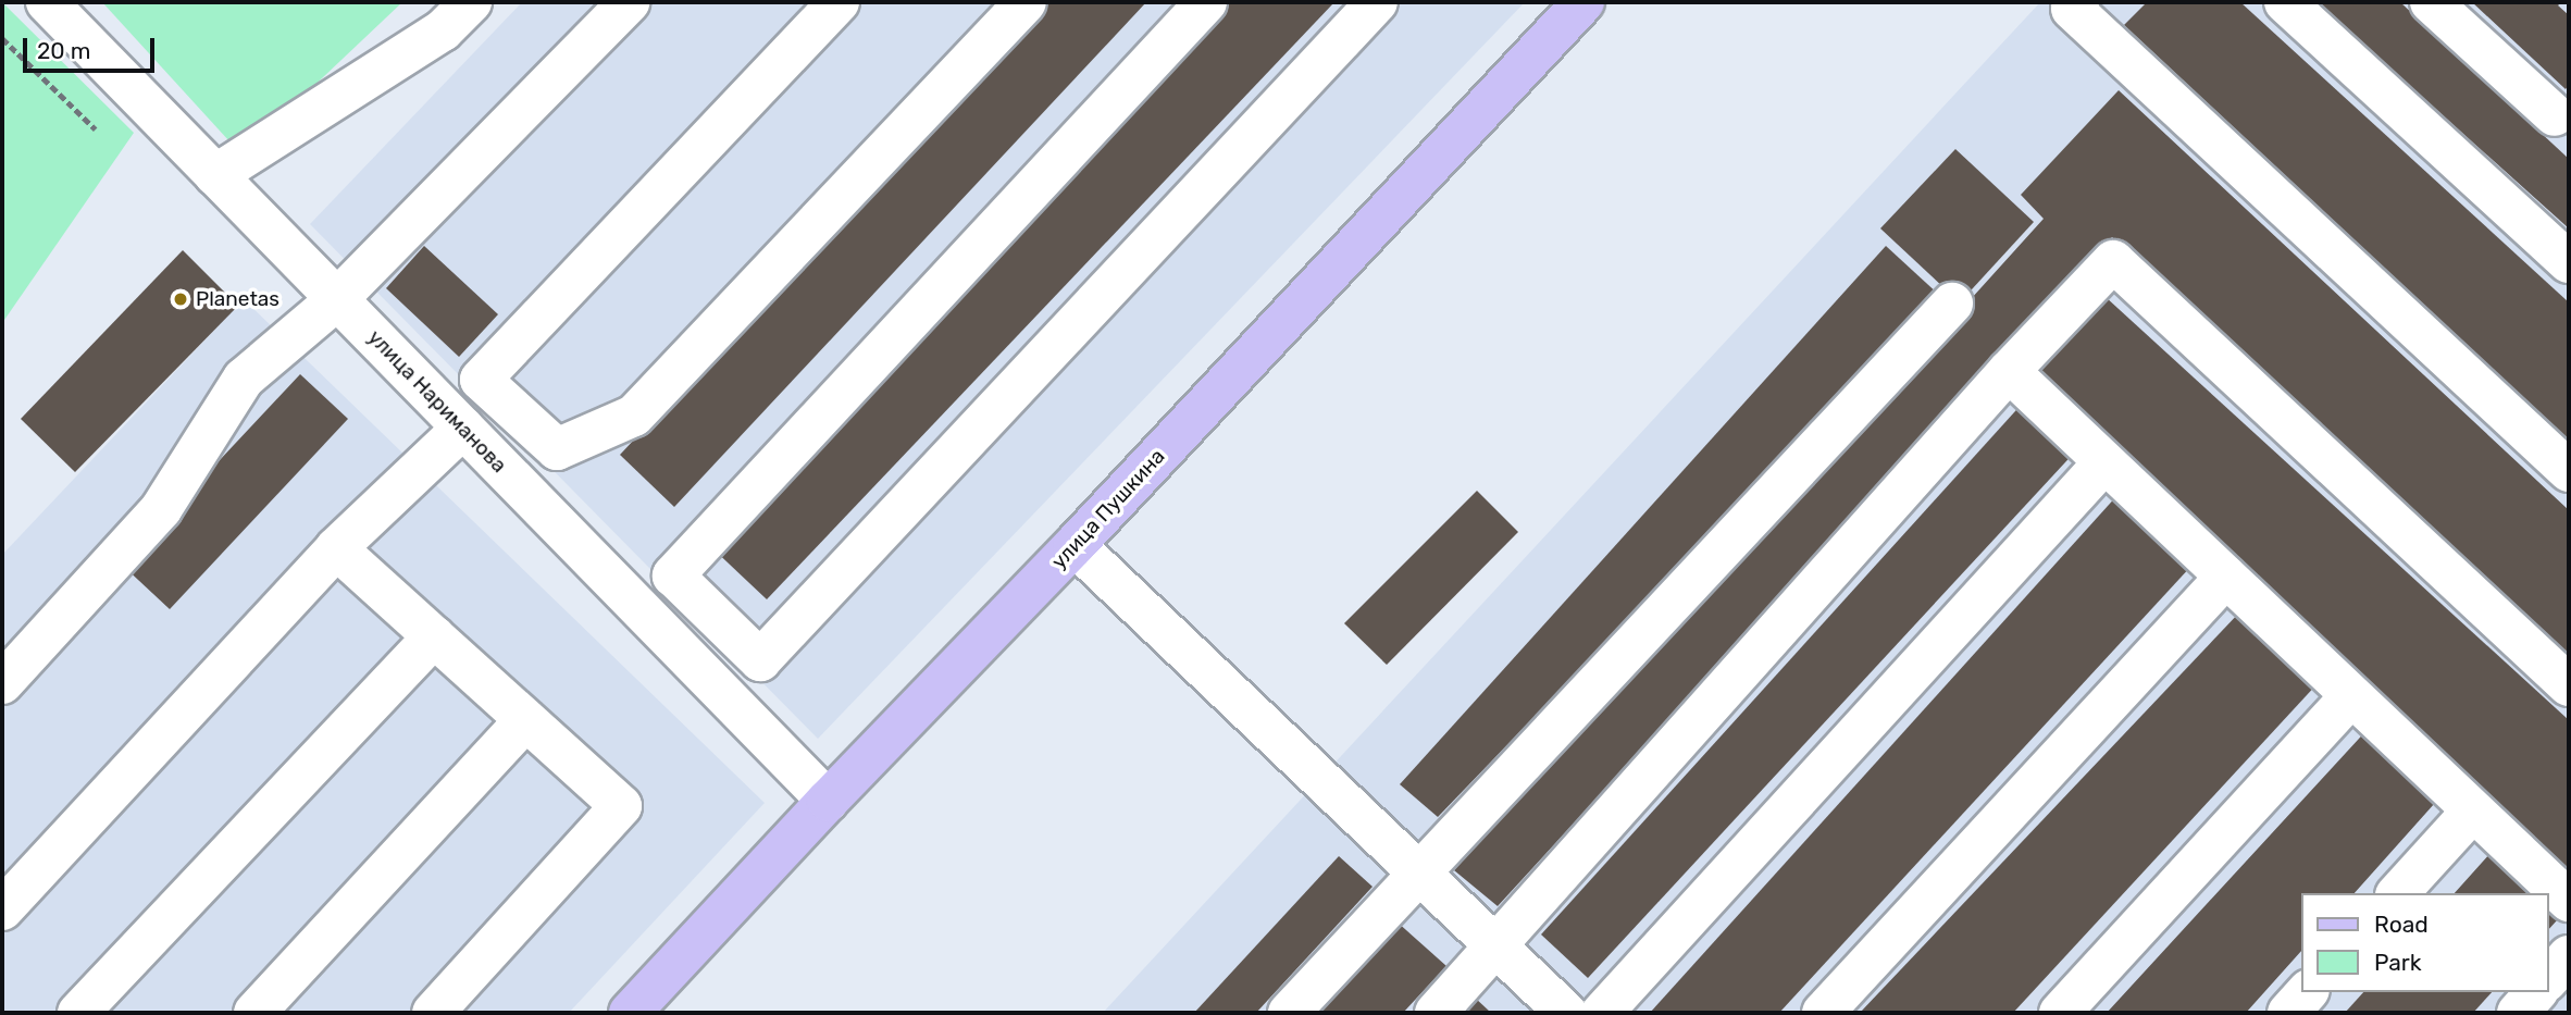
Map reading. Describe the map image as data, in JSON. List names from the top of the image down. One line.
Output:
{"streets":{"main road":["улица Пушкина"],"street":["улица Нариманова"]},"crossings":[["улица Нариманова","улица Пушкина"]],"places":["Planetas"],"legend":["Road","Park"],"scale_bar":"20 m"}
